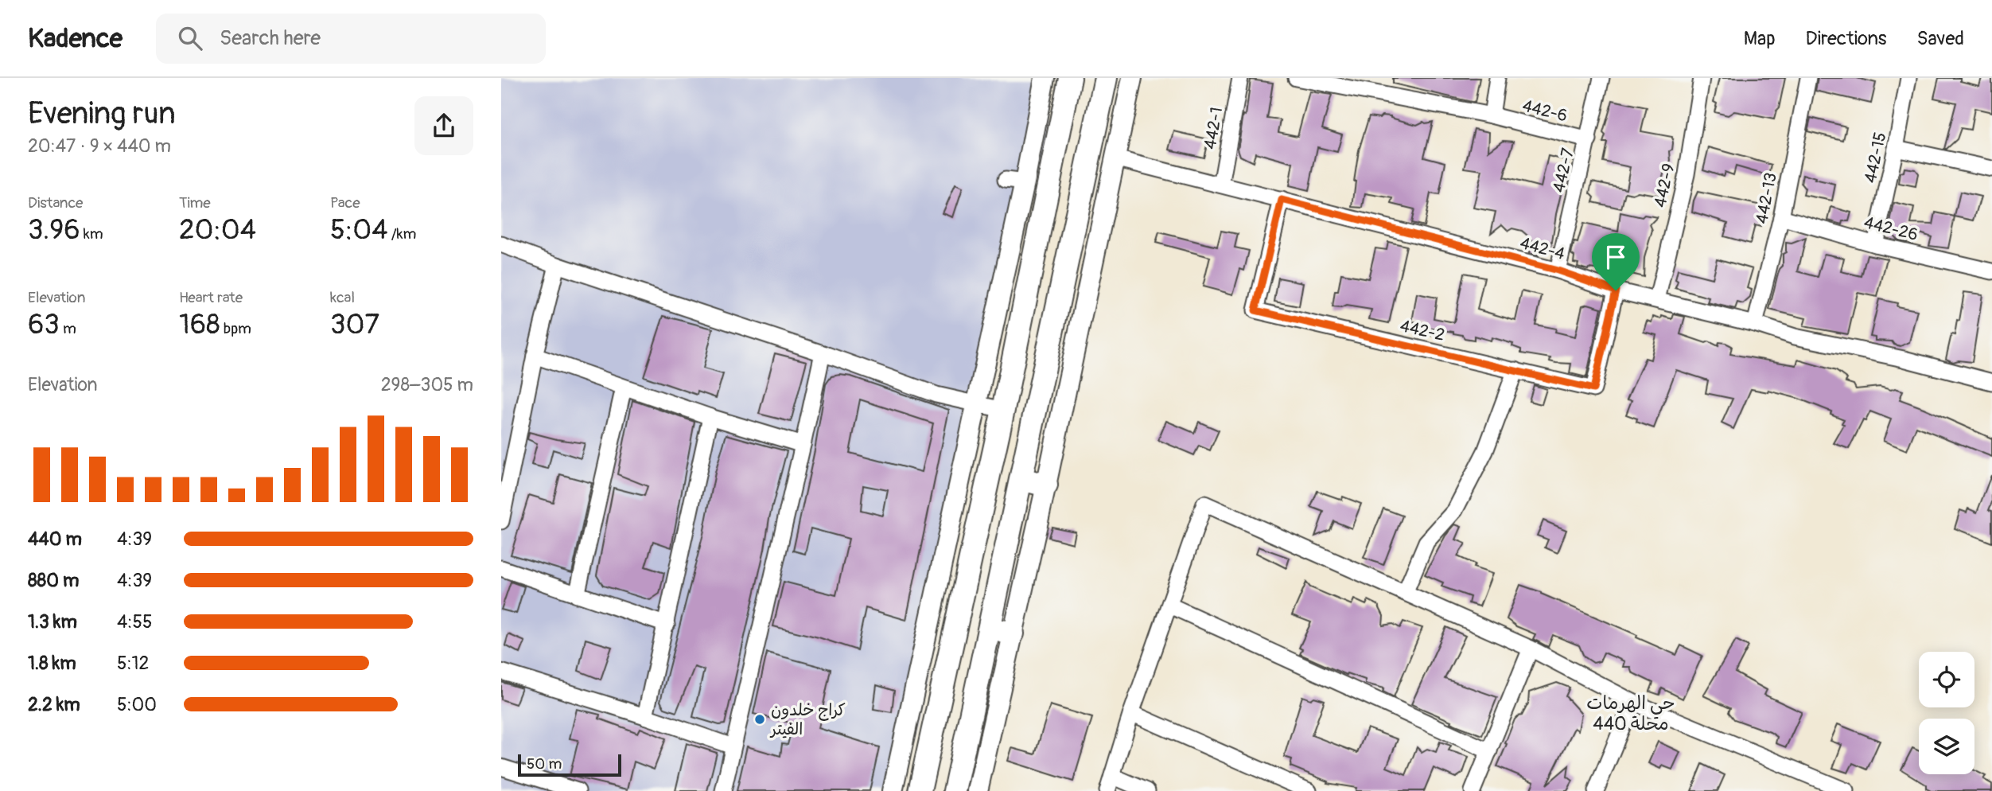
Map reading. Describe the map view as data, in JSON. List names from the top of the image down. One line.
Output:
{"streets":{"street":["442-6","442-1","442-15","442-7","442-9","442-13","442-26","442-4","442-2"]},"crossings":[["442-6","442-7"],["442-1","442-4"],["442-15","442-26"],["442-7","442-4"],["442-9","442-4"],["442-13","442-26"],["442-13","442-4"],["442-4","442-2"]],"districts":["حي الهرمات محلة 440"],"places":["كراج خلدون الفيتر"],"scale_bar":"50 m","page":{"header":"Kadence","search":"Search here","nav":["Map","Directions","Saved"],"heading":["Evening run","20:47 · 9 × 440 m"],"stats":[["Distance","3.96 km"],["Time","20:04"],["Pace","5:04 /km"],["Elevation","63 m"],["Heart rate","168 bpm"],["kcal","307"]],"chart":["Elevation","298–305 m"],"list":[{"name":"440 m","note":"4:39"},{"name":"880 m","note":"4:39"},{"name":"1.3 km","note":"4:55"},{"name":"1.8 km","note":"5:12"},{"name":"2.2 km","note":"5:00"}],"scale":"50 m"}}
